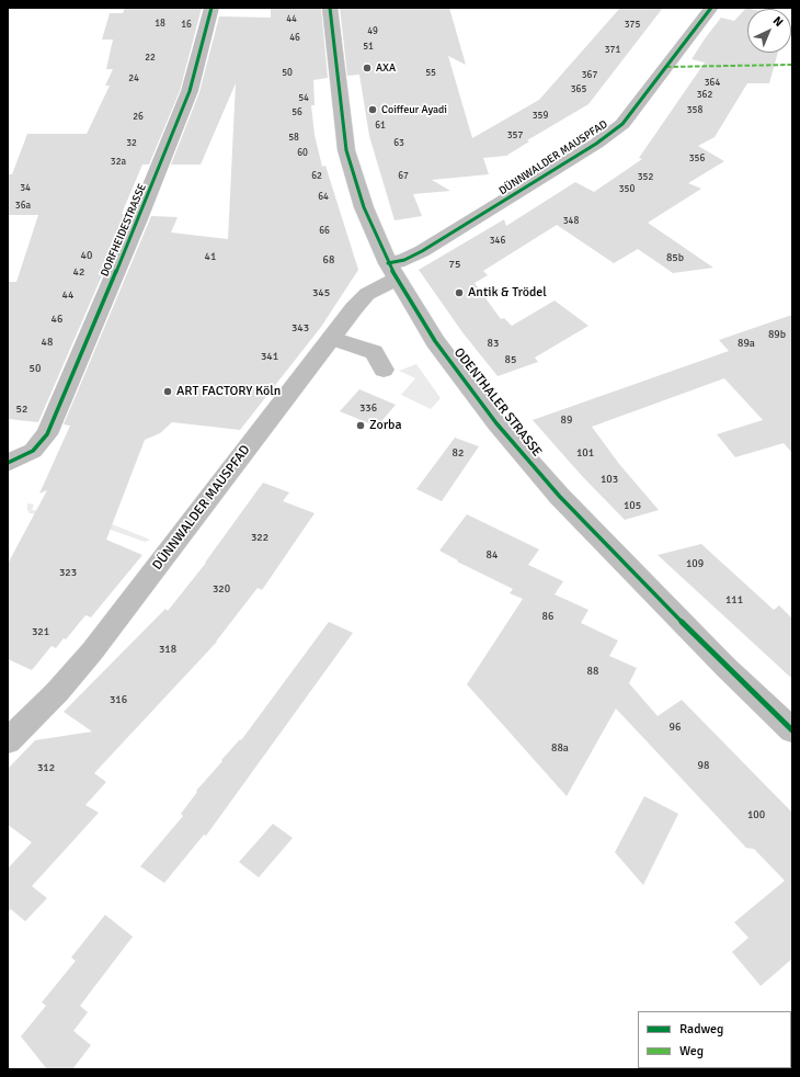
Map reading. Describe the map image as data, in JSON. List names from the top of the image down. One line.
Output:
{"streets":{"main road":["DÜNNWALDER MAUSPFAD","DORFHEIDESTRASSE","ODENTHALER STRASSE"]},"crossings":[["DÜNNWALDER MAUSPFAD","ODENTHALER STRASSE"]],"places":["AXA","Coiffeur Ayadi","Antik & Trödel","ART FACTORY Köln","Zorba"],"house_numbers":["44","18","16","375","49","46","51","371","22","50","55","367","24","364","365","362","54","358","56","359","26","61","357","58","32","63","60","356","32a","62","67","352","34","350","64","36a","348","66","346","40","41","85b","68","75","42","345","44","46","343","89b","48","83","89a","341","85","50","336","52","89","82","101","103","105","322","84","109","323","320","111","86","321","318","88","316","96","88a","98","312","100"],"legend":["Radweg","Weg"],"north":"top right"}
